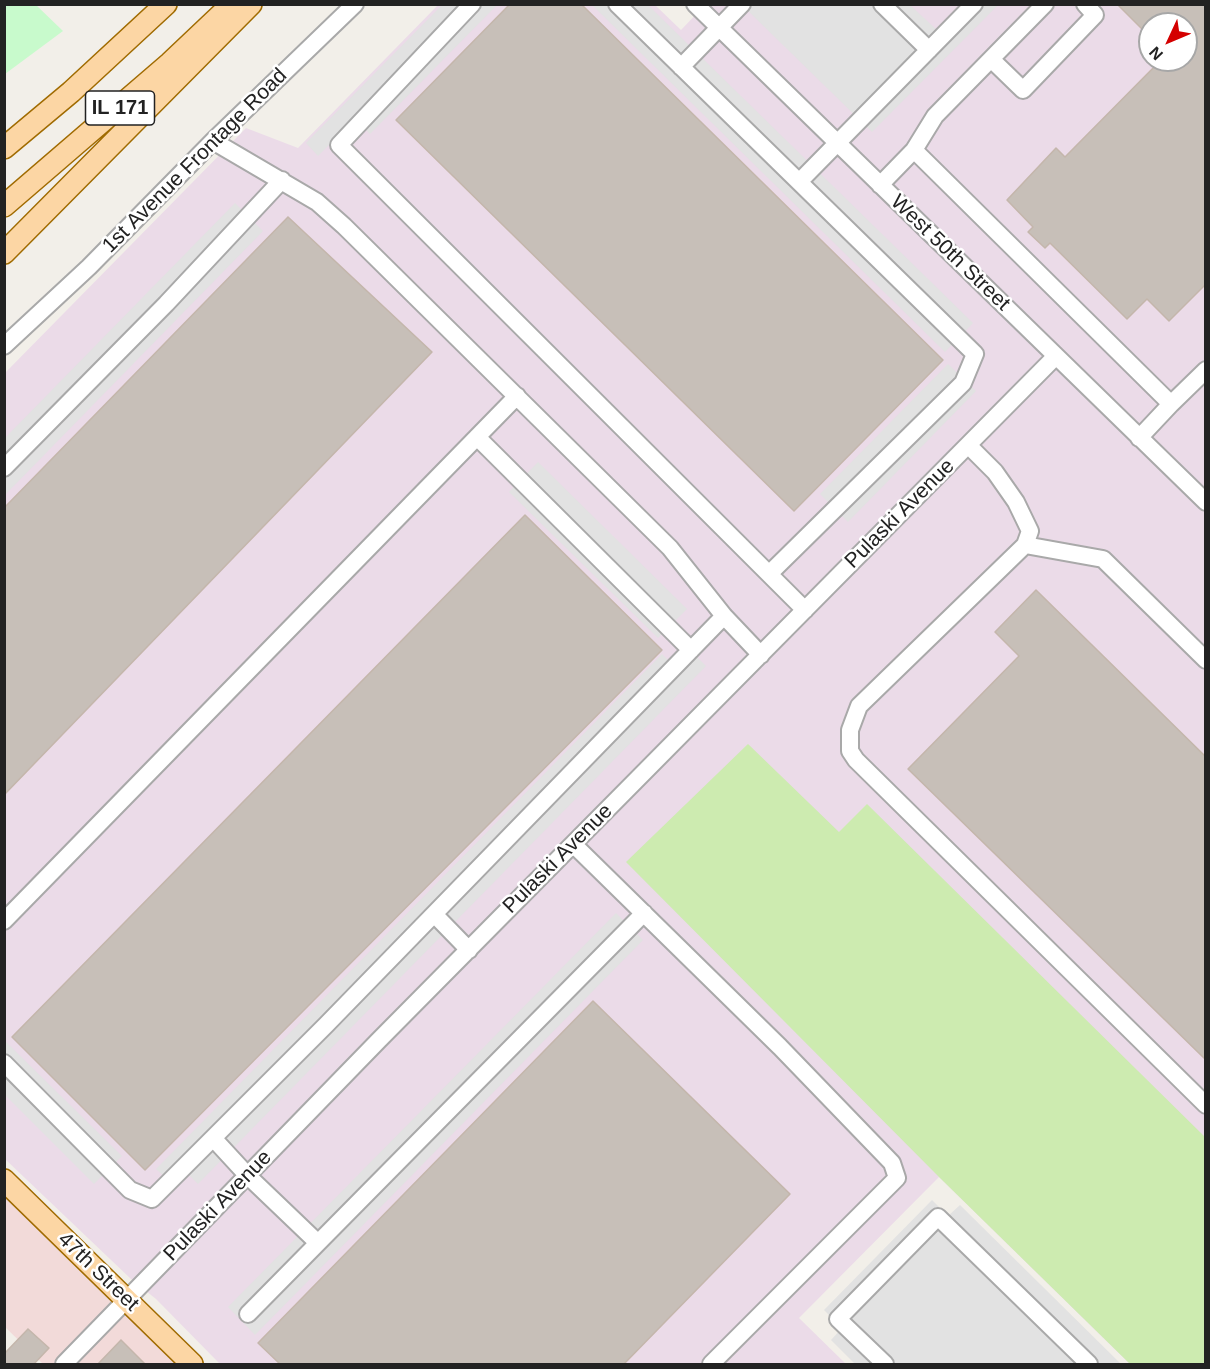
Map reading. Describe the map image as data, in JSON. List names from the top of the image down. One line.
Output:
{"streets":{"main road":["IL 171","47th Street"],"street":["1st Avenue Frontage Road","West 50th Street","Pulaski Avenue"]},"crossings":[["West 50th Street","Pulaski Avenue"],["Pulaski Avenue","47th Street"]],"north":"bottom left"}
